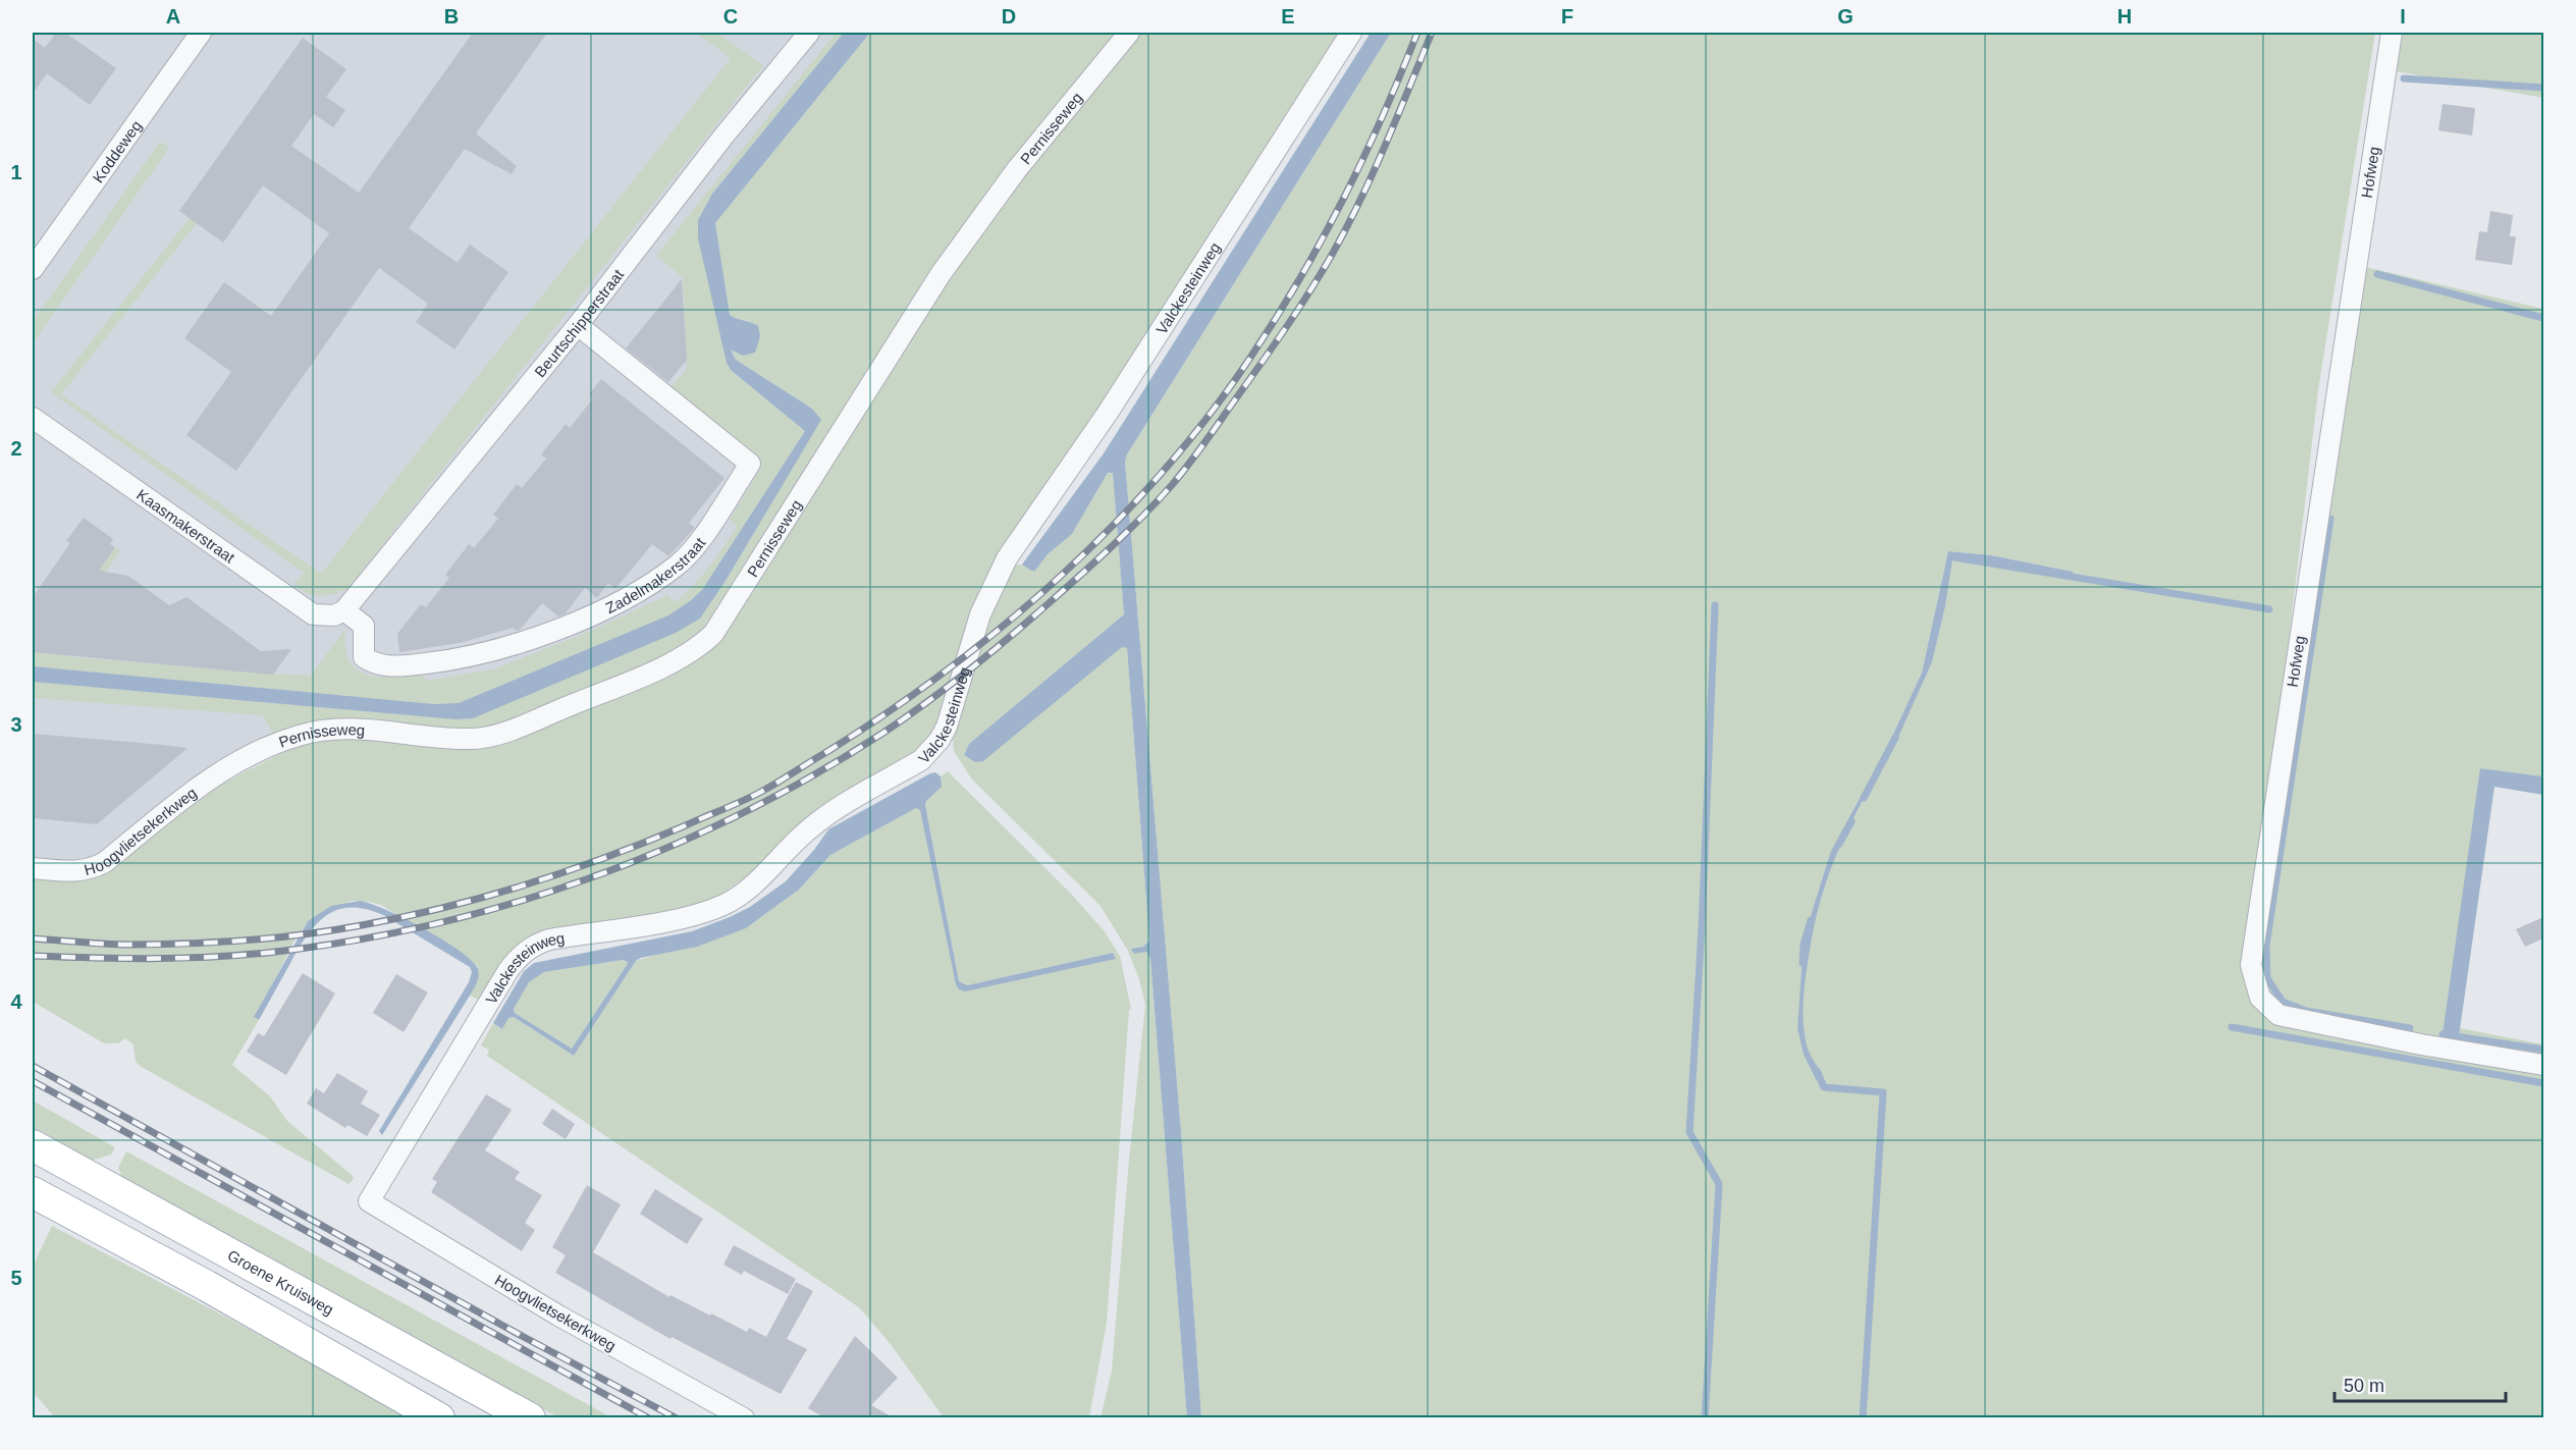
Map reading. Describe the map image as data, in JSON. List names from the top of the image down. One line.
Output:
{"streets":{"main road":["Groene Kruisweg"],"street":["Pernisseweg","Koddeweg","Hofweg","Valckesteinweg","Beurtschipperstraat","Kaasmakerstraat","Zadelmakerstraat","Hoogvlietsekerkweg"]},"crossings":[["Pernisseweg","Hoogvlietsekerkweg"],["Valckesteinweg","Hoogvlietsekerkweg"],["Beurtschipperstraat","Kaasmakerstraat"],["Beurtschipperstraat","Zadelmakerstraat"],["Kaasmakerstraat","Zadelmakerstraat"]],"scale_bar":"50 m","grid":{"columns":["A","B","C","D","E","F","G","H","I"],"rows":["1","2","3","4","5"]}}
